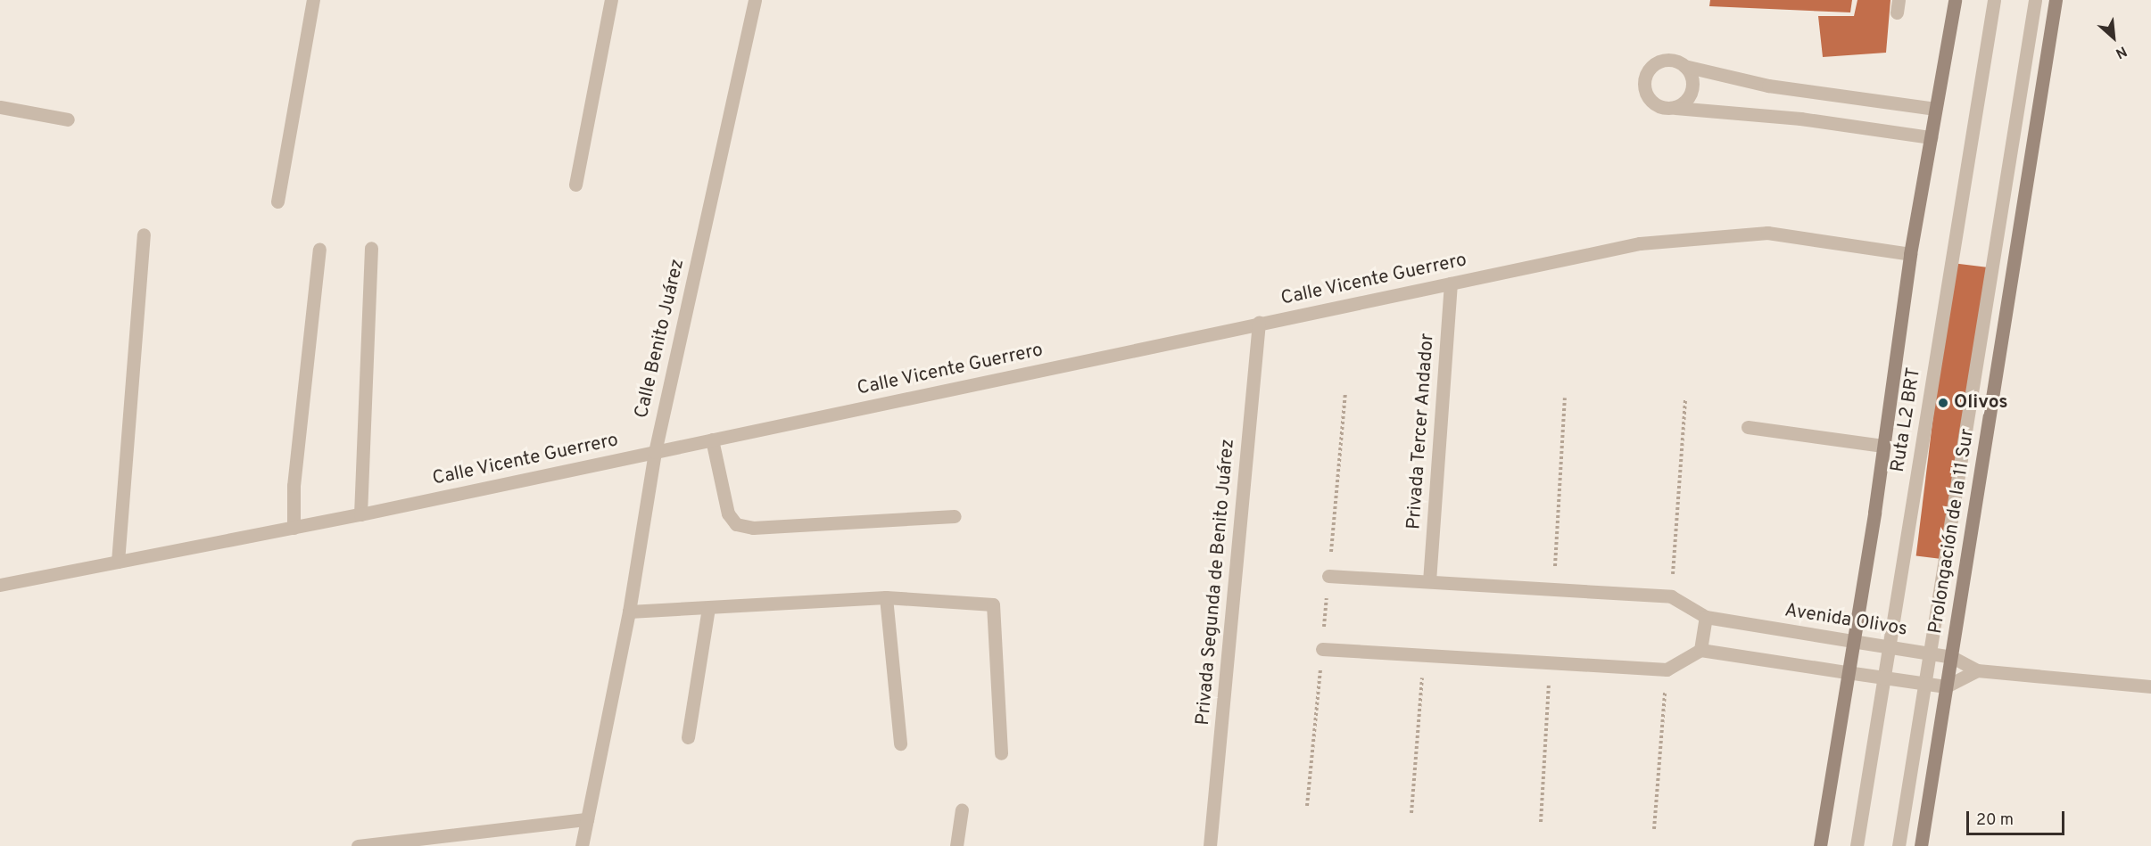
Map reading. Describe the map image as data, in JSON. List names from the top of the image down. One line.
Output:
{"streets":{"main road":["Prolongación de la 11 Sur"],"street":["Calle Vicente Guerrero","Calle Benito Juárez","Ruta L2 BRT","Privada Tercer Andador","Privada Segunda de Benito Juárez","Avenida Olivos"]},"crossings":[["Calle Vicente Guerrero","Calle Benito Juárez"],["Calle Vicente Guerrero","Privada Tercer Andador"],["Calle Vicente Guerrero","Privada Segunda de Benito Juárez"],["Ruta L2 BRT","Avenida Olivos"],["Prolongación de la 11 Sur","Avenida Olivos"]],"places":["Olivos"],"scale_bar":"20 m","north":"bottom right"}
